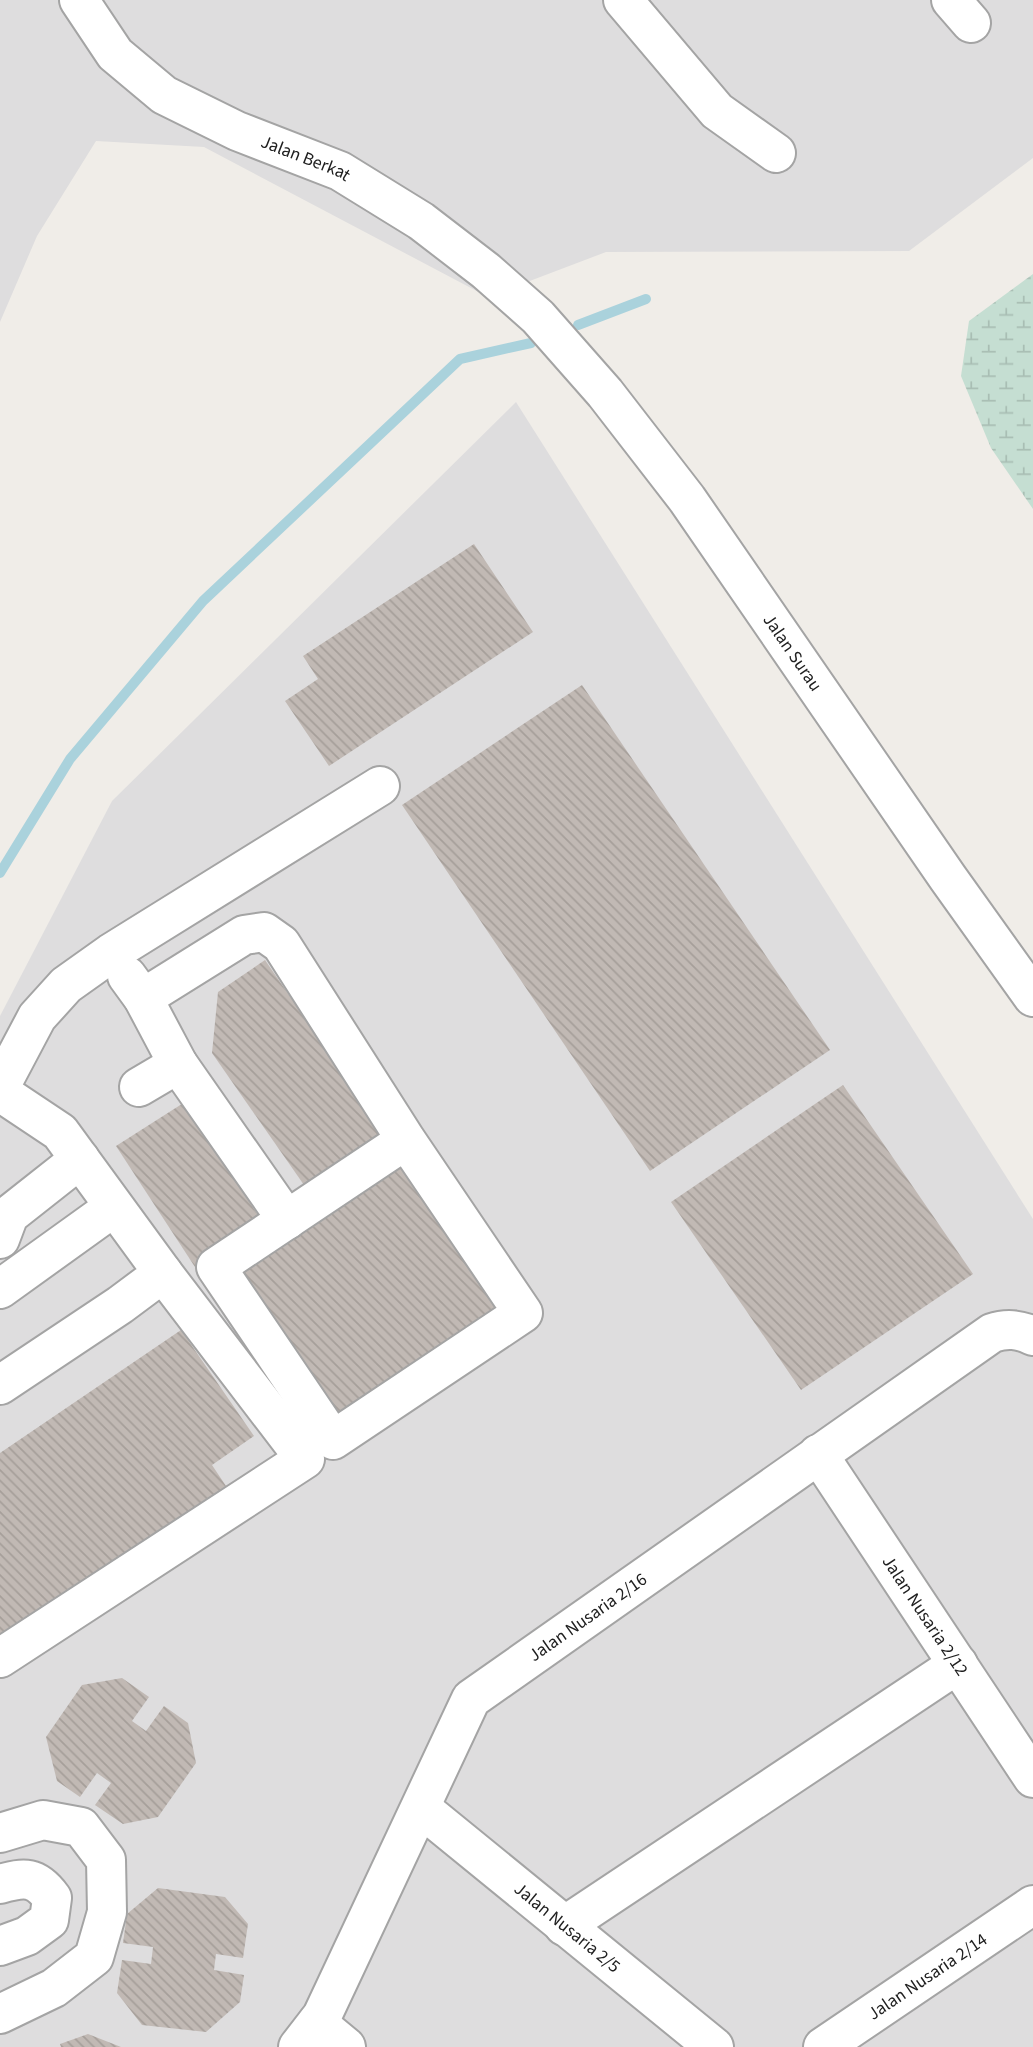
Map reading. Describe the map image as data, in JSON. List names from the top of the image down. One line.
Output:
{"streets":{"street":["Jalan Berkat","Jalan Surau","Jalan Nusaria 2/12","Jalan Nusaria 2/16","Jalan Nusaria 2/5","Jalan Nusaria 2/14"]},"crossings":[["Jalan Berkat","Jalan Surau"],["Jalan Nusaria 2/12","Jalan Nusaria 2/16"],["Jalan Nusaria 2/16","Jalan Nusaria 2/5"]]}
